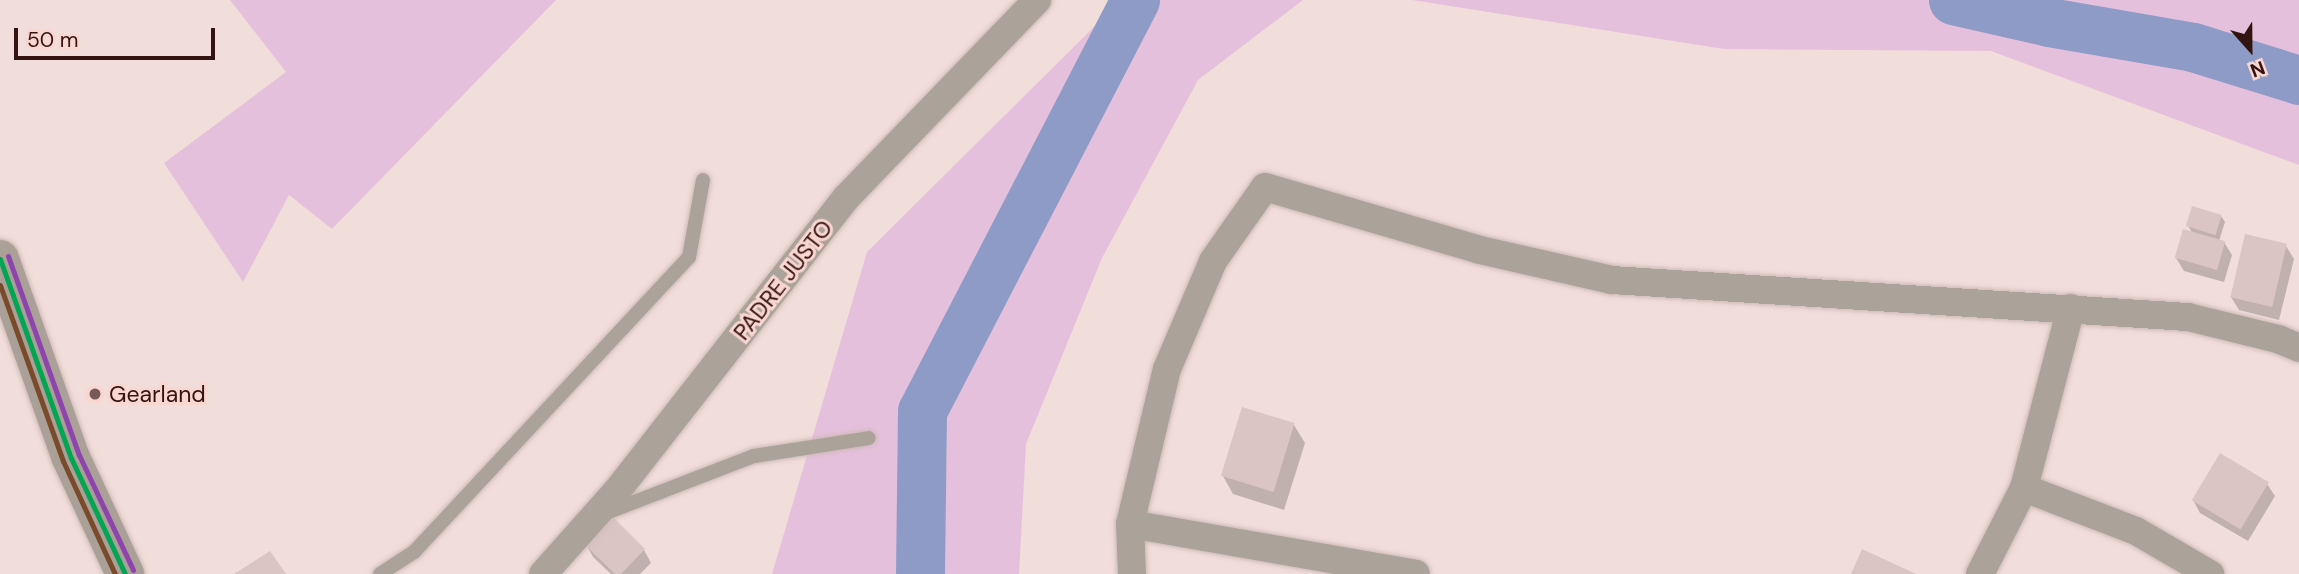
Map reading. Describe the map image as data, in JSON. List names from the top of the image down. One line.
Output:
{"streets":{"street":["PADRE JUSTO"]},"places":["Gearland"],"scale_bar":"50 m","north":"bottom"}
